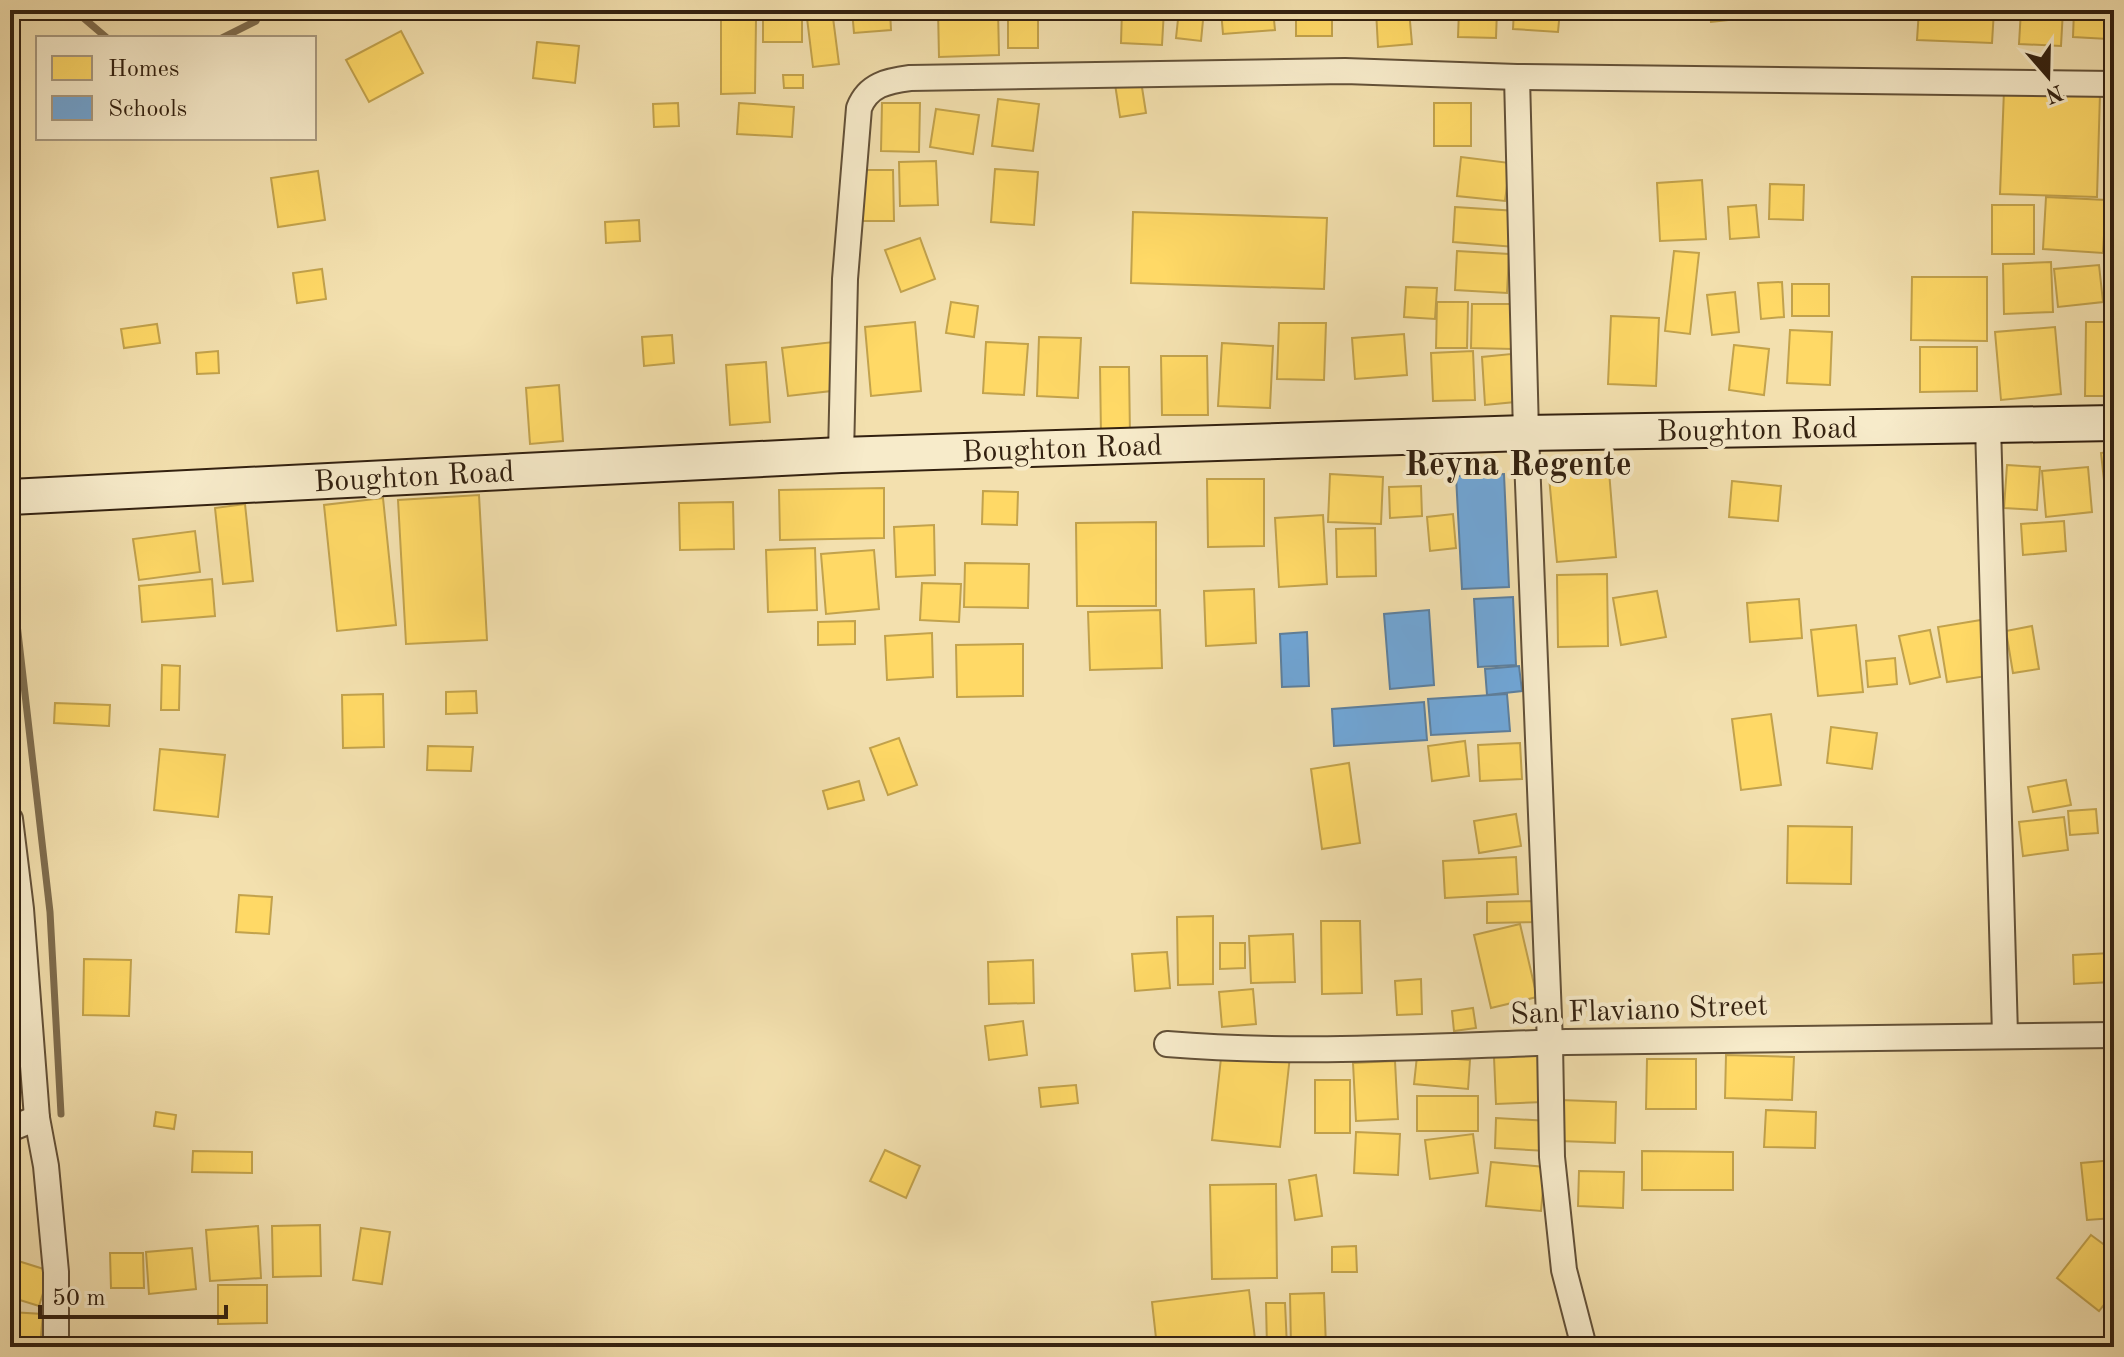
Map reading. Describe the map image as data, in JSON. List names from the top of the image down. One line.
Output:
{"streets":{"main road":["Boughton Road"],"street":["San Flaviano Street"]},"districts":["Reyna Regente"],"legend":["Homes","Schools"],"scale_bar":"50 m","north":"bottom"}
